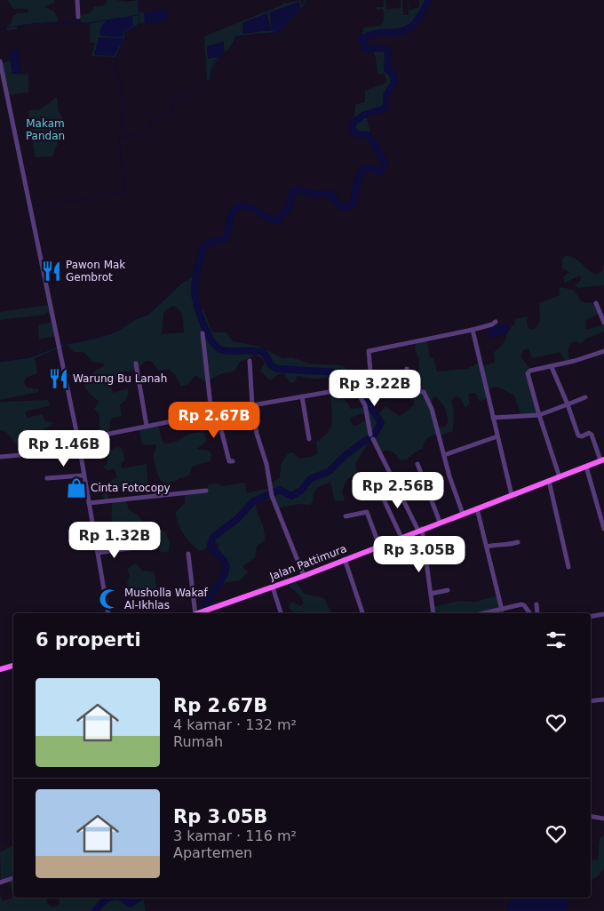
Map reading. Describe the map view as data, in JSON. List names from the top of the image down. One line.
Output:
{"streets":{"main road":["Jalan Pattimura"]},"parks":["Makam Pandan"],"places":{"restaurant":["Pawon Mak Gembrot","Warung Bu Lanah"],"shop":["Cinta Fotocopy"],"mosque":["Musholla Wakaf Al-Ikhlas"]},"page":{"price":["Rp 3.22B","Rp 2.67B","Rp 1.46B","Rp 2.56B","Rp 1.32B","Rp 3.05B"],"heading":"6 properti","list":[{"name":"Rp 2.67B","note":"4 kamar · 132 m² · Rumah"},{"name":"Rp 3.05B","note":"3 kamar · 116 m² · Apartemen"}]}}
